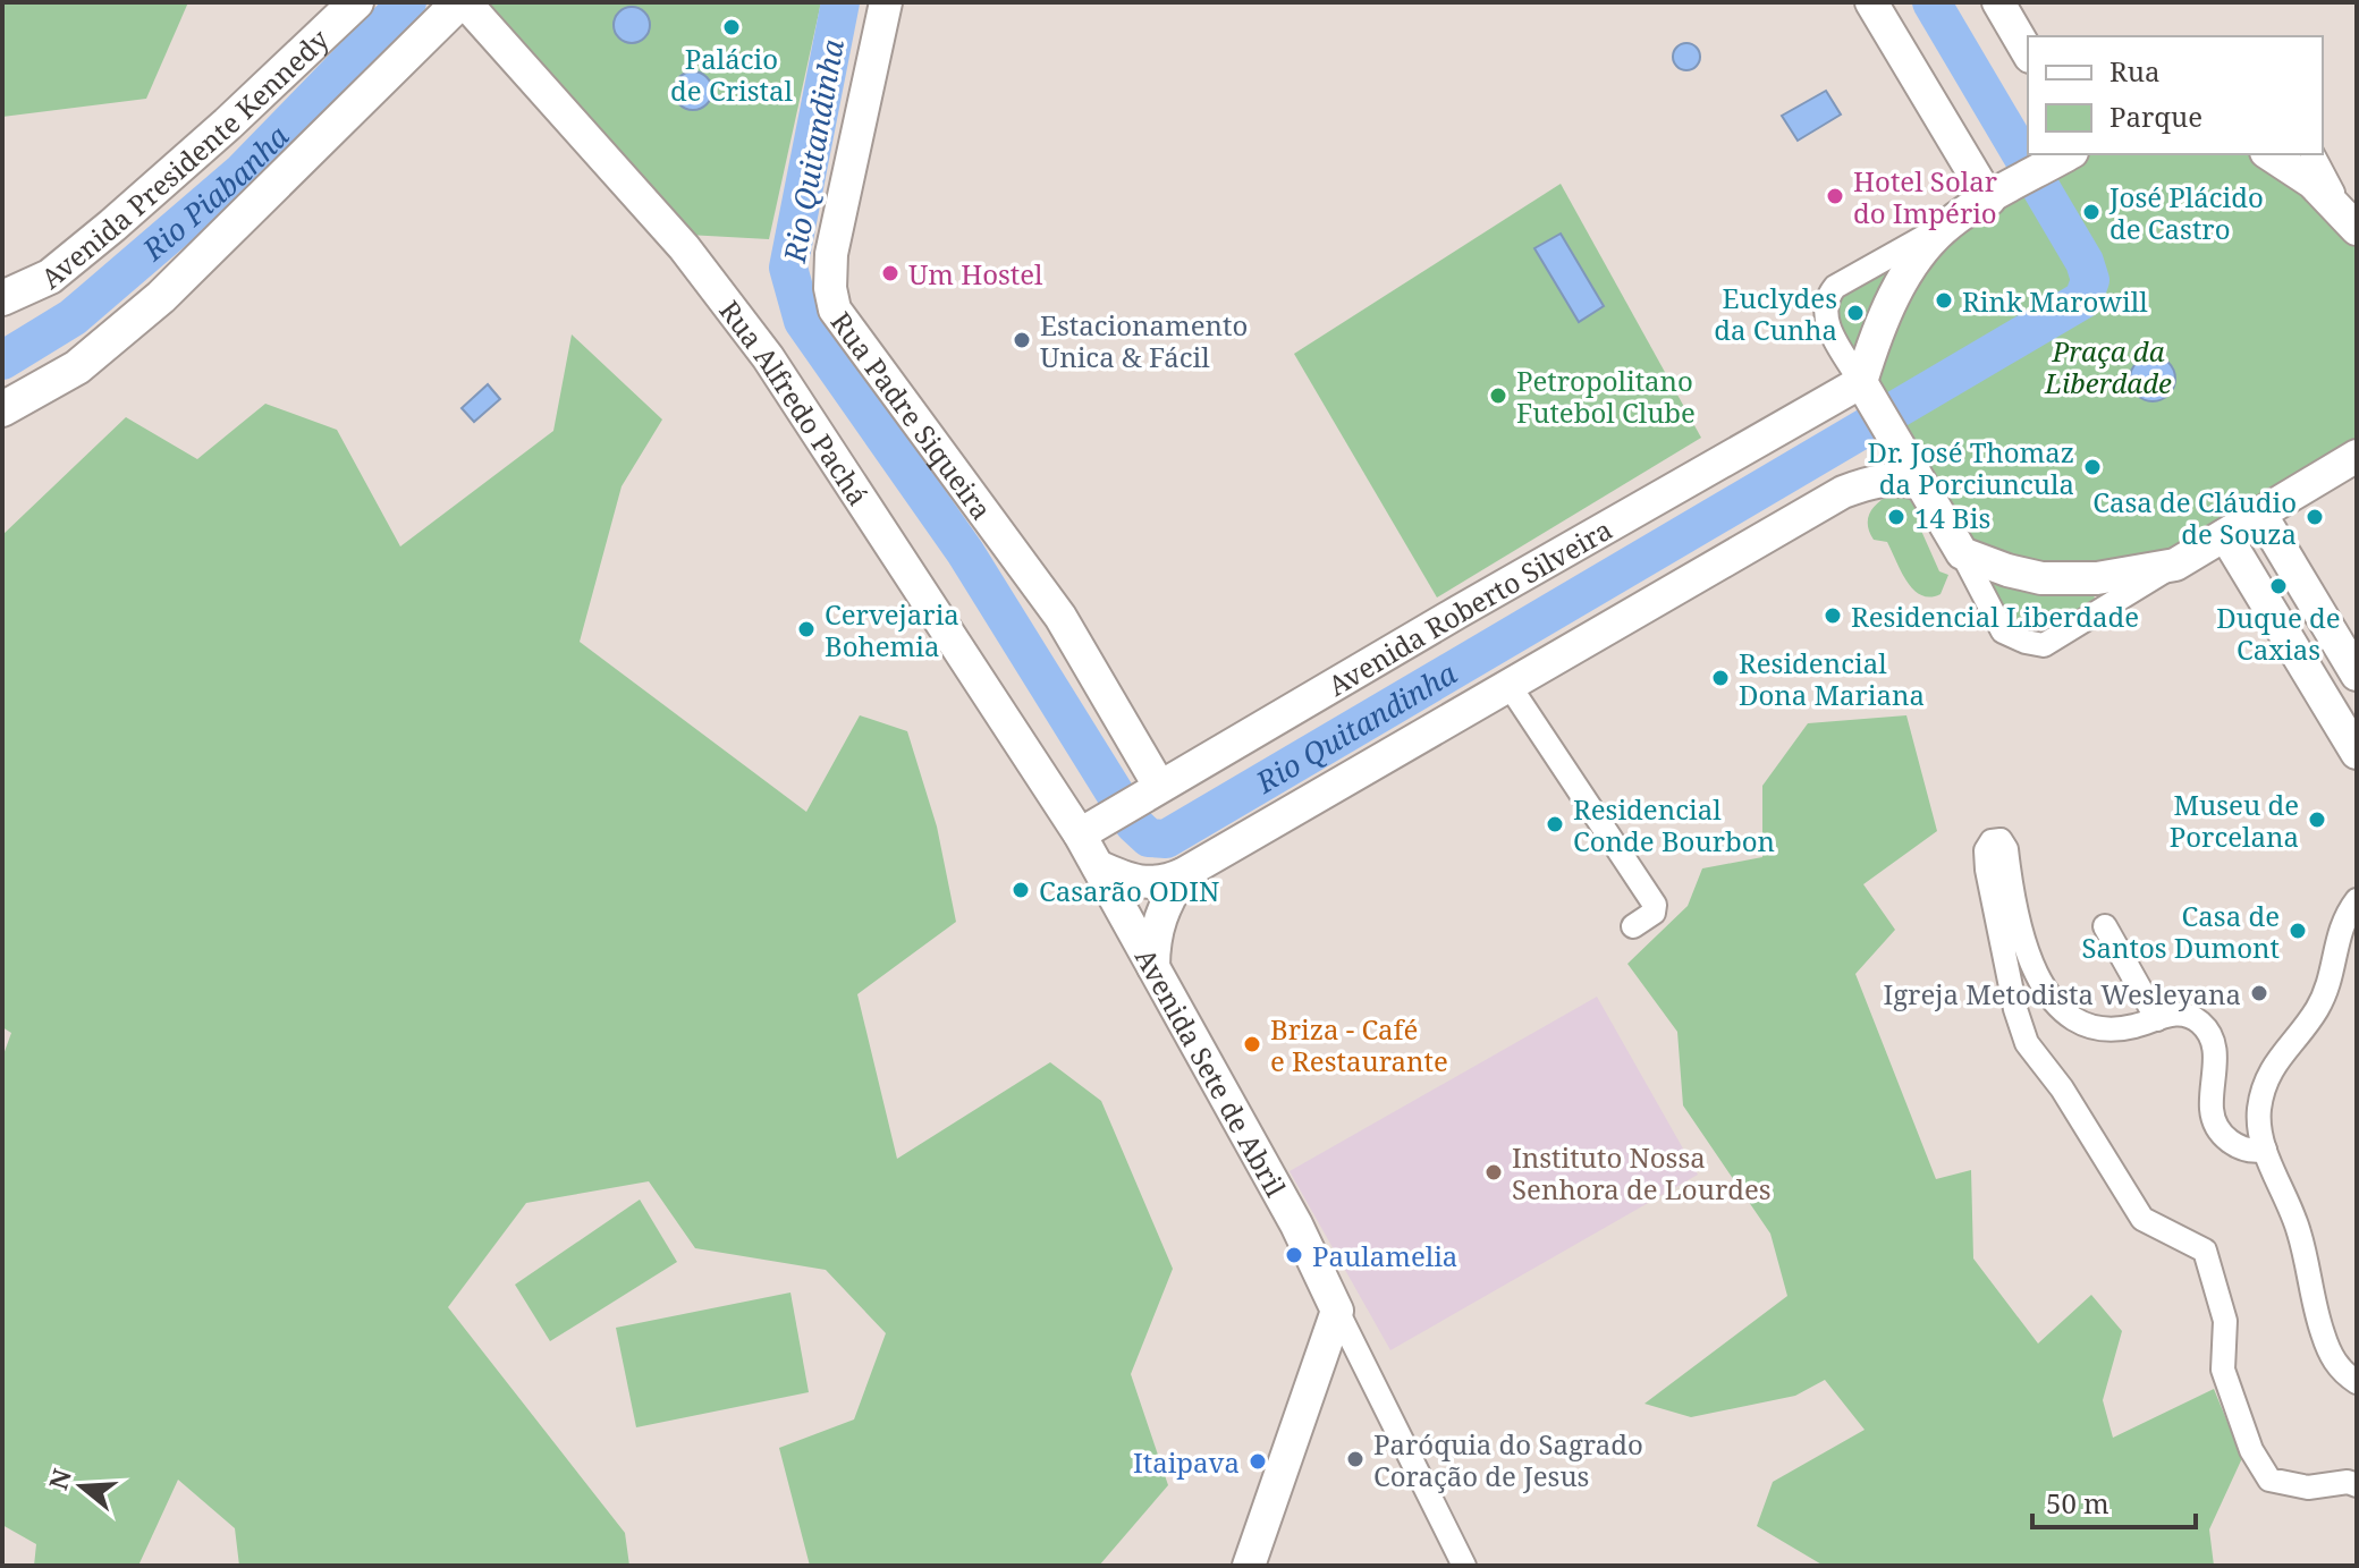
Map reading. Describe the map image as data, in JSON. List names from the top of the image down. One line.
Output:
{"streets":{"main road":["Avenida Presidente Kennedy","Rua Alfredo Pachá","Rua Padre Siqueira","Avenida Roberto Silveira","Avenida Sete de Abril"]},"crossings":[["Rua Alfredo Pachá","Avenida Roberto Silveira"],["Rua Alfredo Pachá","Avenida Sete de Abril"],["Rua Padre Siqueira","Avenida Roberto Silveira"],["Avenida Roberto Silveira","Avenida Sete de Abril"]],"water":["Rio Quitandinha","Rio Piabanha"],"parks":["Praça da Liberdade"],"places":["Palácio de Cristal","Hotel Solar do Império","José Plácido de Castro","Um Hostel","Rink Marowill","Euclydes da Cunha","Estacionamento Unica & Fácil","Petropolitano Futebol Clube","Dr. José Thomaz da Porciuncula","14 Bis","Casa de Cláudio de Souza","Duque de Caxias","Residencial Liberdade","Cervejaria Bohemia","Residencial Dona Mariana","Museu de Porcelana","Residencial Conde Bourbon","Casarão ODIN","Casa de Santos Dumont","Igreja Metodista Wesleyana","Briza - Café e Restaurante","Instituto Nossa Senhora de Lourdes","Paulamelia","Paróquia do Sagrado Coração de Jesus","Itaipava"],"legend":["Rua","Parque"],"scale_bar":"50 m","north":"left"}
